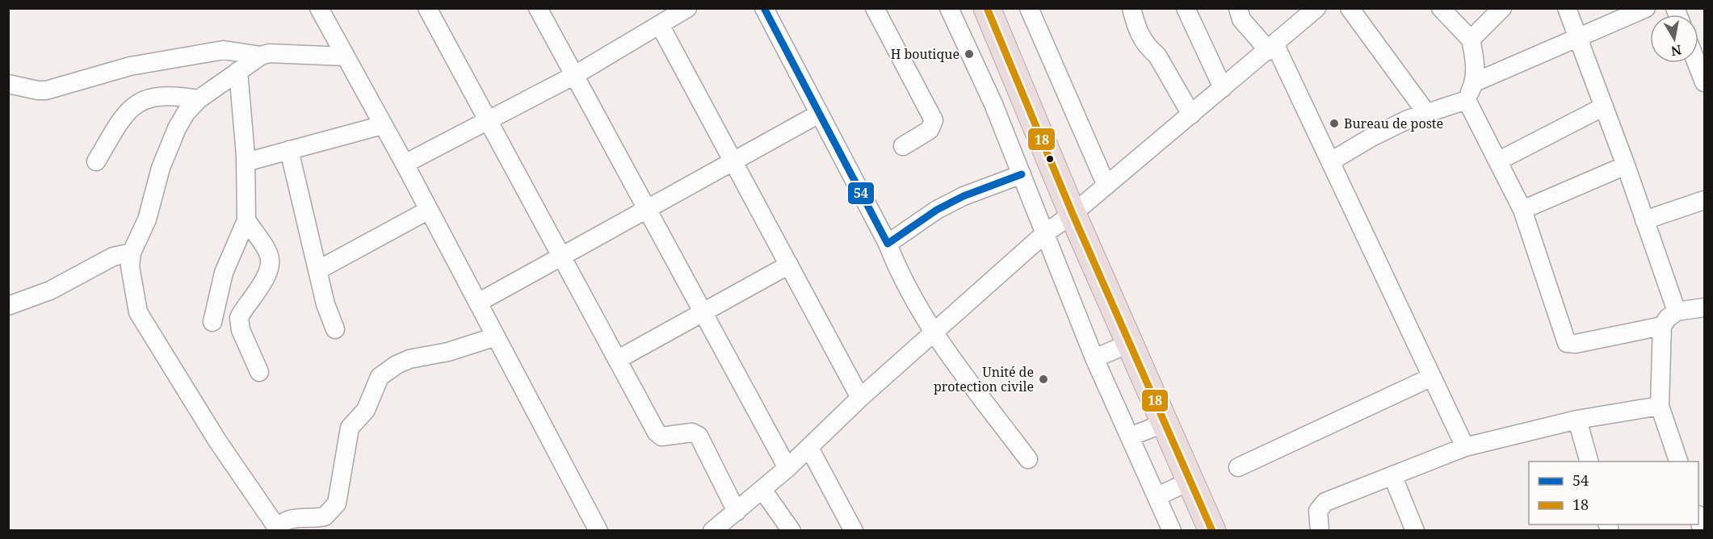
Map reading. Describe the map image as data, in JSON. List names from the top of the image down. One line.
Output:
{"places":["H boutique","Bureau de poste","Unité de protection civile"],"lines":["transit line 54","transit line 18"],"legend":["54","18"],"north":"bottom"}
